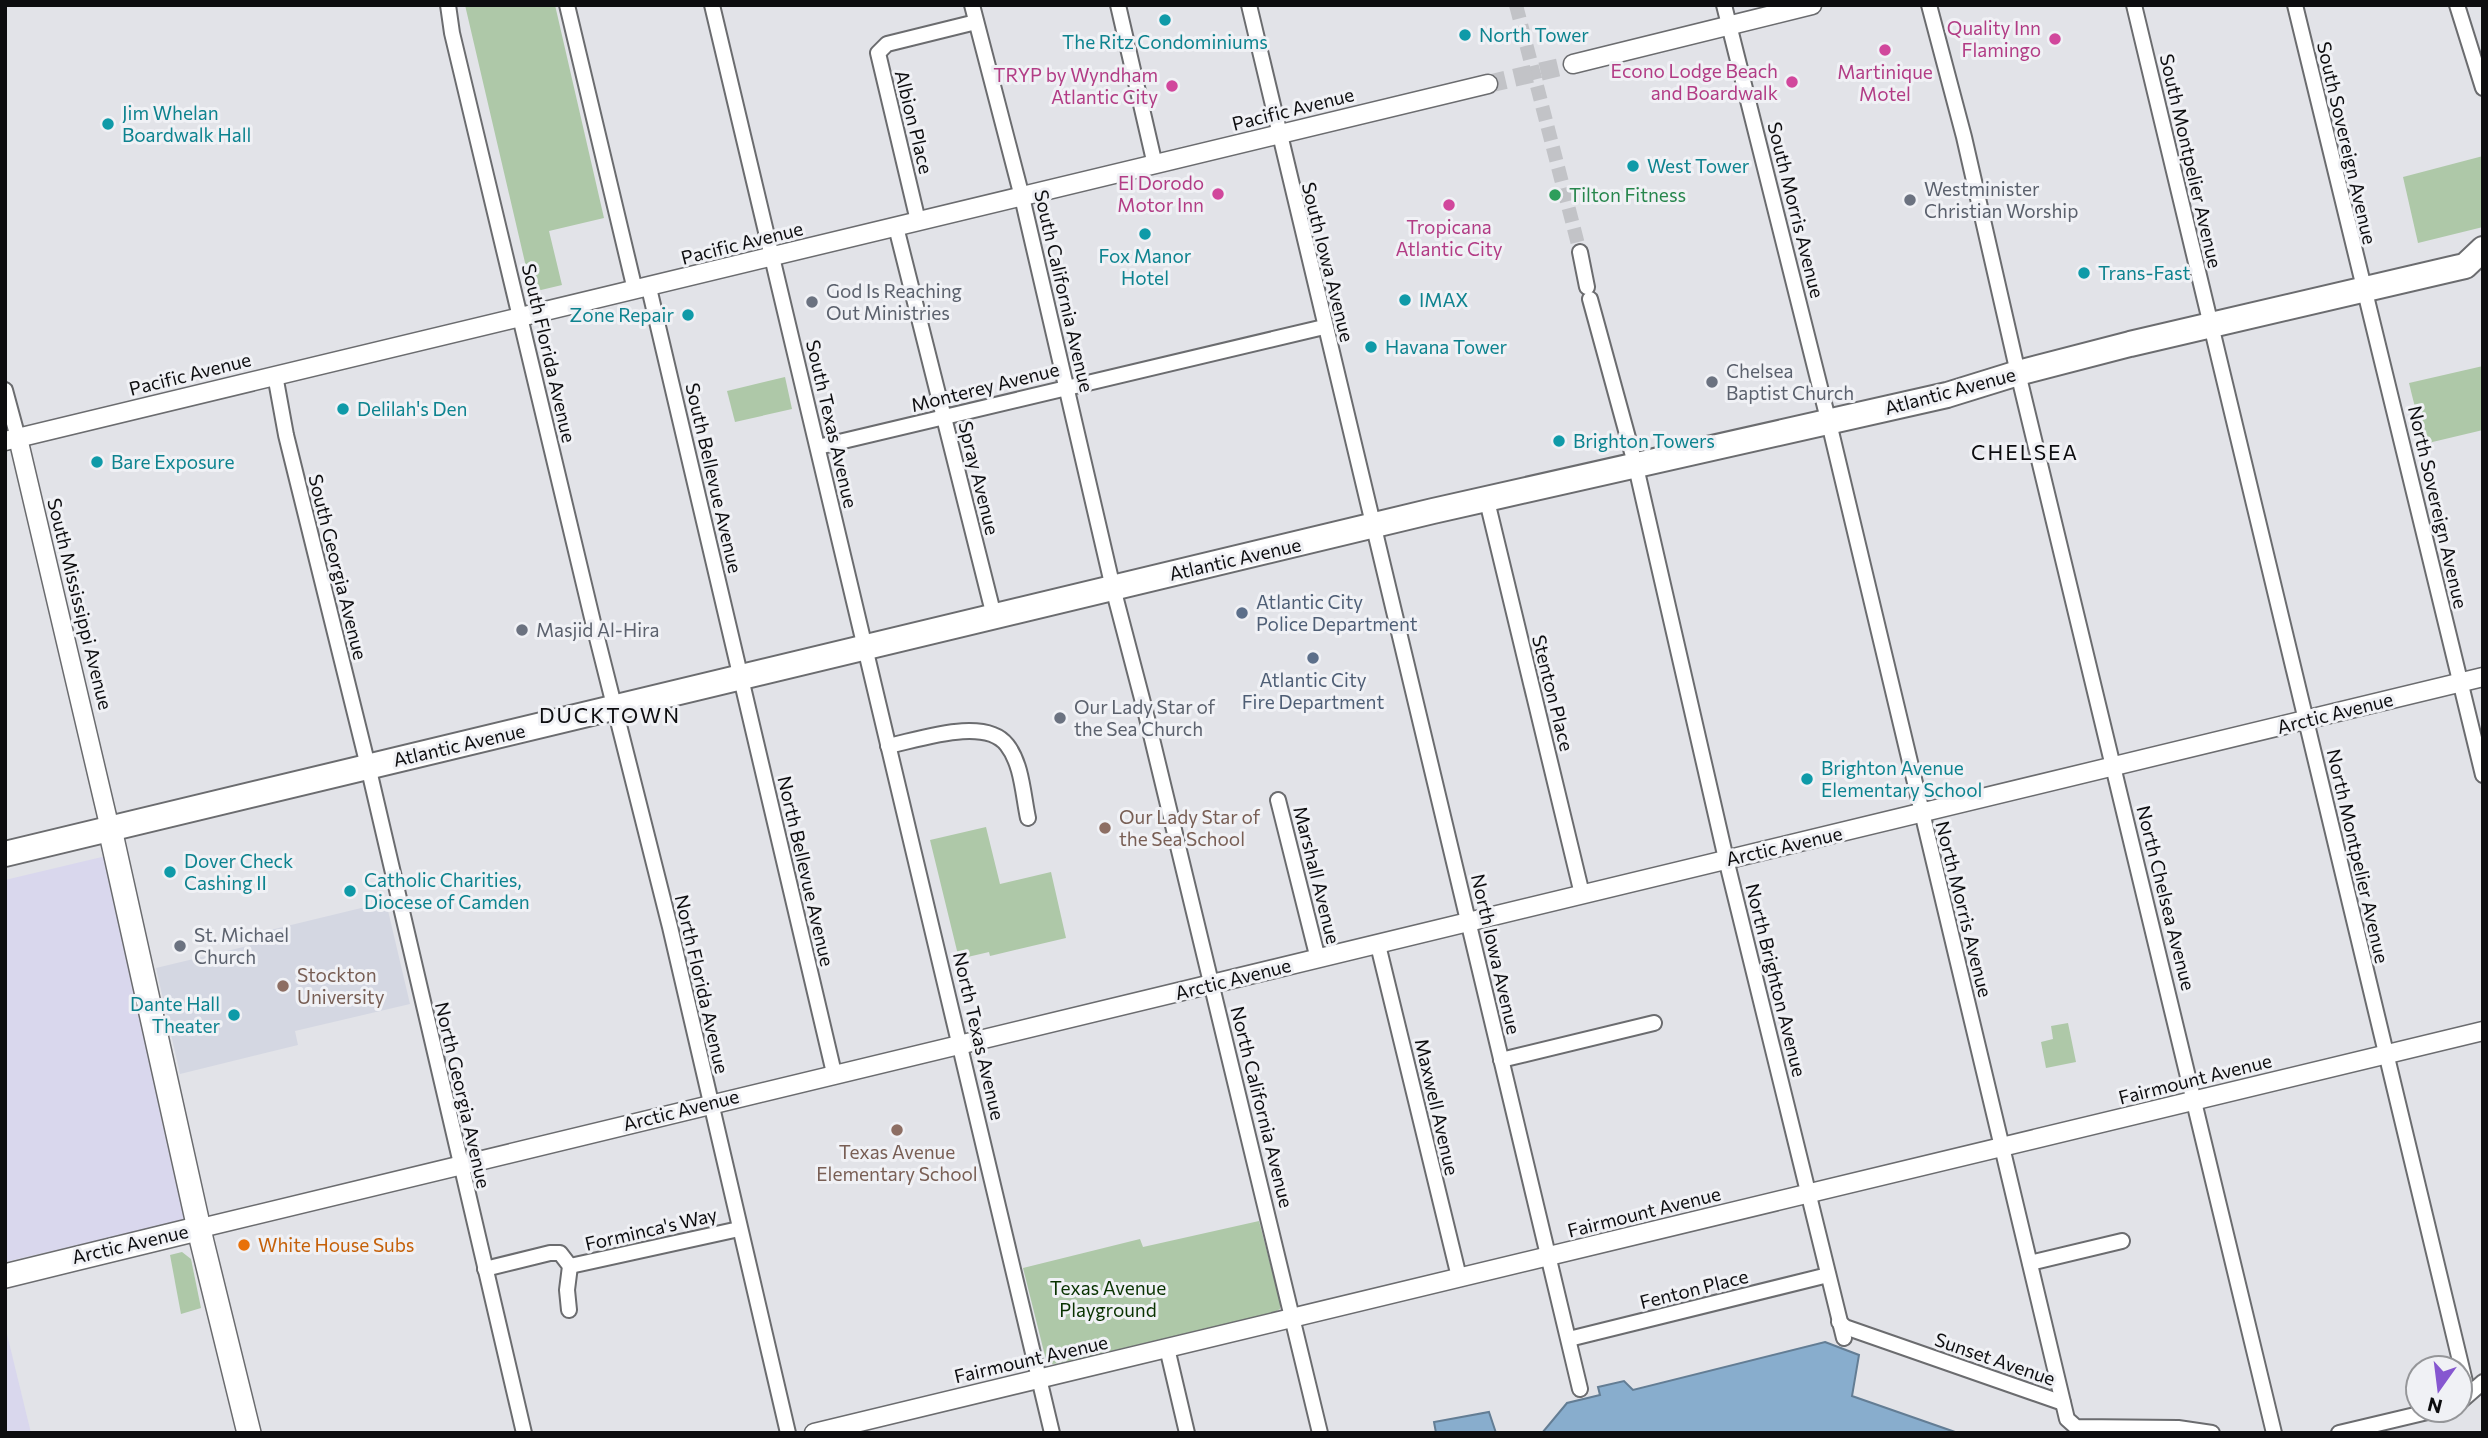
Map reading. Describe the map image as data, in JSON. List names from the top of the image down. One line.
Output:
{"streets":{"highway":["Atlantic Avenue"],"main road":["Arctic Avenue"],"street":["Pacific Avenue","Albion Place","South Sovereign Avenue","South Montpelier Avenue","South Morris Avenue","South Iowa Avenue","South California Avenue","South Florida Avenue","Monterey Avenue","South Texas Avenue","South Bellevue Avenue","Spray Avenue","North Sovereign Avenue","South Georgia Avenue","South Mississippi Avenue","Stenton Place","North Montpelier Avenue","North Bellevue Avenue","Marshall Avenue","North Chelsea Avenue","North Morris Avenue","North Iowa Avenue","North Brighton Avenue","North Florida Avenue","North Texas Avenue","Fairmount Avenue","North Georgia Avenue","North California Avenue","Maxwell Avenue","Forminca's Way","Fenton Place","Sunset Avenue"]},"crossings":[["Pacific Avenue","Albion Place"],["Pacific Avenue","South Iowa Avenue"],["Pacific Avenue","South California Avenue"],["Pacific Avenue","South Florida Avenue"],["Pacific Avenue","South Texas Avenue"],["Pacific Avenue","South Bellevue Avenue"],["Pacific Avenue","Spray Avenue"],["Pacific Avenue","South Georgia Avenue"],["Pacific Avenue","South Mississippi Avenue"],["Albion Place","South California Avenue"],["South Sovereign Avenue","Atlantic Avenue"],["South Sovereign Avenue","North Sovereign Avenue"],["South Montpelier Avenue","Atlantic Avenue"],["South Montpelier Avenue","North Montpelier Avenue"],["South Morris Avenue","Atlantic Avenue"],["South Morris Avenue","North Morris Avenue"],["South Iowa Avenue","Monterey Avenue"],["South Iowa Avenue","Atlantic Avenue"],["South Iowa Avenue","North Iowa Avenue"],["South California Avenue","Monterey Avenue"],["South California Avenue","Atlantic Avenue"],["South California Avenue","North California Avenue"],["South Florida Avenue","Atlantic Avenue"],["South Florida Avenue","North Florida Avenue"],["Monterey Avenue","South Texas Avenue"],["Monterey Avenue","Spray Avenue"],["Atlantic Avenue","South Texas Avenue"],["Atlantic Avenue","South Bellevue Avenue"],["Atlantic Avenue","Spray Avenue"],["Atlantic Avenue","North Sovereign Avenue"],["Atlantic Avenue","South Georgia Avenue"],["Atlantic Avenue","South Mississippi Avenue"],["Atlantic Avenue","Stenton Place"],["Atlantic Avenue","North Montpelier Avenue"],["Atlantic Avenue","North Bellevue Avenue"],["Atlantic Avenue","North Chelsea Avenue"],["Atlantic Avenue","North Morris Avenue"],["Atlantic Avenue","North Iowa Avenue"],["Atlantic Avenue","North Brighton Avenue"],["Atlantic Avenue","North Florida Avenue"],["Atlantic Avenue","North Texas Avenue"],["Atlantic Avenue","North Georgia Avenue"],["Atlantic Avenue","North California Avenue"],["South Texas Avenue","North Texas Avenue"],["South Bellevue Avenue","North Bellevue Avenue"],["North Sovereign Avenue","Arctic Avenue"],["South Georgia Avenue","North Georgia Avenue"],["Stenton Place","Arctic Avenue"],["Arctic Avenue","North Montpelier Avenue"],["Arctic Avenue","North Bellevue Avenue"],["Arctic Avenue","Marshall Avenue"],["Arctic Avenue","North Chelsea Avenue"],["Arctic Avenue","North Morris Avenue"],["Arctic Avenue","North Iowa Avenue"],["Arctic Avenue","North Brighton Avenue"],["Arctic Avenue","North Florida Avenue"],["Arctic Avenue","North Texas Avenue"],["Arctic Avenue","North Georgia Avenue"],["Arctic Avenue","North California Avenue"],["Arctic Avenue","Maxwell Avenue"],["North Montpelier Avenue","Fairmount Avenue"],["North Chelsea Avenue","Fairmount Avenue"],["North Morris Avenue","Fairmount Avenue"],["North Morris Avenue","Sunset Avenue"],["North Iowa Avenue","Fairmount Avenue"],["North Iowa Avenue","Fenton Place"],["North Brighton Avenue","Fairmount Avenue"],["North Brighton Avenue","Fenton Place"],["North Brighton Avenue","Sunset Avenue"],["North Florida Avenue","Forminca's Way"],["North Texas Avenue","Fairmount Avenue"],["Fairmount Avenue","North California Avenue"],["Fairmount Avenue","Maxwell Avenue"]],"districts":["CHELSEA","DUCKTOWN"],"parks":["Texas Avenue Playground"],"places":["The Ritz Condominiums","North Tower","Quality Inn Flamingo","Martinique Motel","Econo Lodge Beach and Boardwalk","TRYP by Wyndham Atlantic City","Jim Whelan Boardwalk Hall","West Tower","El Dorodo Motor Inn","Tilton Fitness","Westminister Christian Worship","Tropicana Atlantic City","Fox Manor Hotel","Trans-Fast","IMAX","God Is Reaching Out Ministries","Zone Repair","Havana Tower","Chelsea Baptist Church","Delilah's Den","Brighton Towers","Bare Exposure","Atlantic City Police Department","Masjid Al-Hira","Atlantic City Fire Department","Our Lady Star of the Sea Church","Brighton Avenue Elementary School","Our Lady Star of the Sea School","Dover Check Cashing II","Catholic Charities, Diocese of Camden","St. Michael Church","Stockton University","Dante Hall Theater","Texas Avenue Elementary School","White House Subs"],"north":"bottom"}
